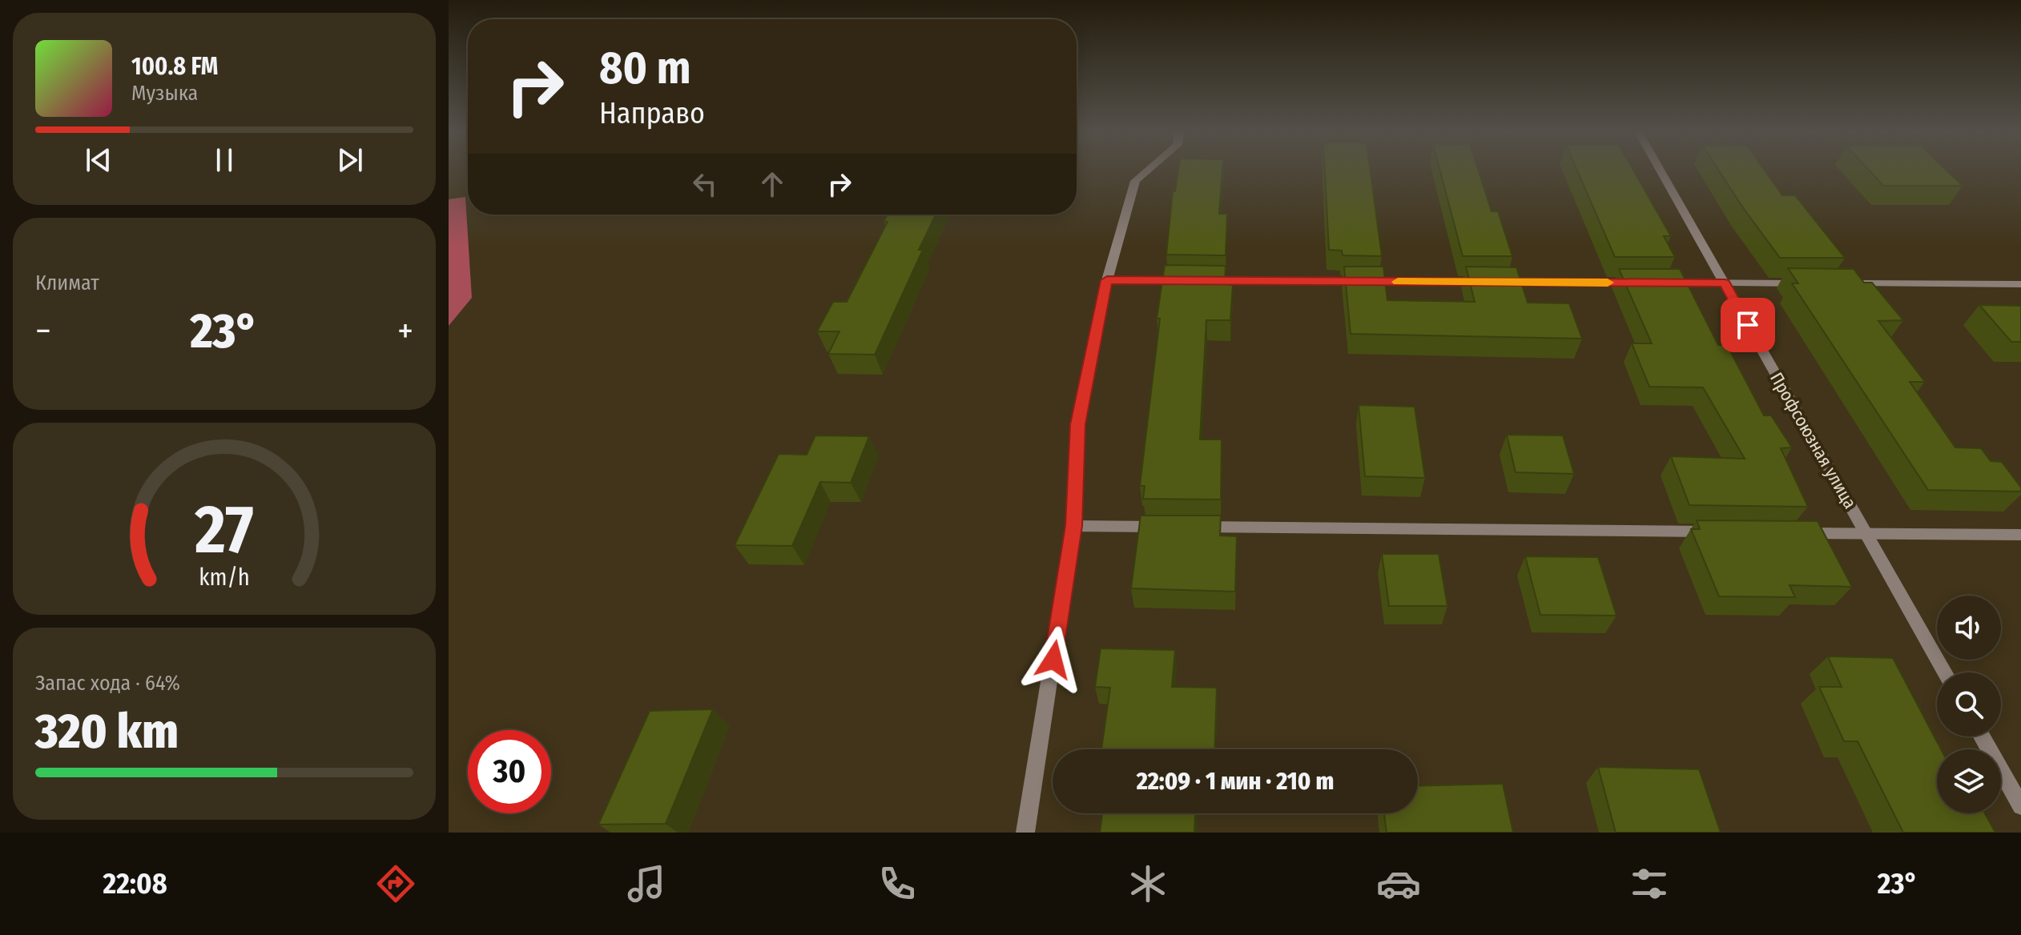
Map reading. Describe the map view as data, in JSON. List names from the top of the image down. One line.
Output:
{"streets":{"street":["Профсоюзная улица"]},"page":{"turn":["80 m","Направо"],"song":["100.8 FM","Музыка"],"tile":["Климат",["Запас хода · 64%","320 km"]],"heat":["−","23°","+"],"limit":"30","trip":"22:09 · 1 мин · 210 m","tabs":["22:08","23°"],"gauge":["27","km/h"]}}
